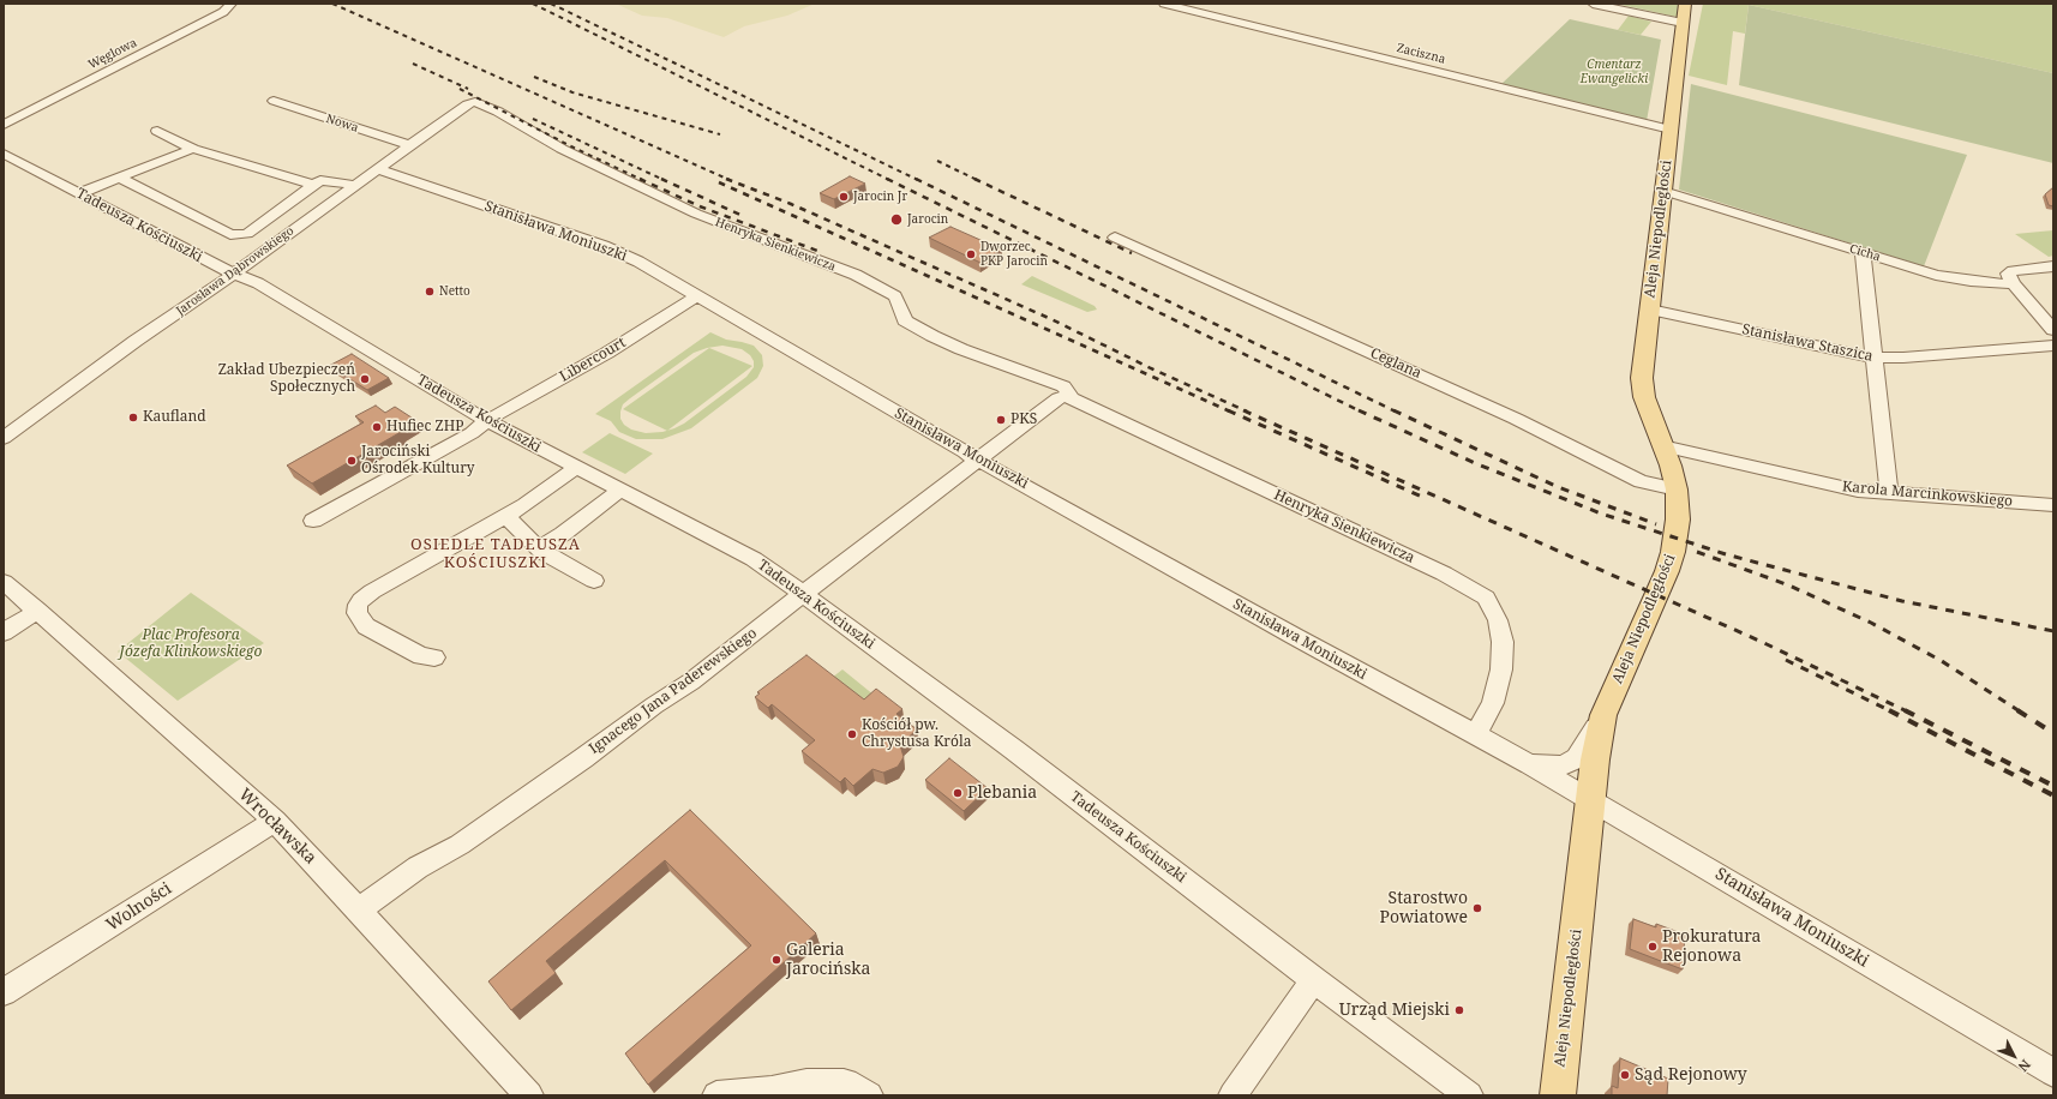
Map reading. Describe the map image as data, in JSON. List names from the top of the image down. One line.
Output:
{"streets":{"main road":["Aleja Niepodległości"],"street":["Węglowa","Zaciszna","Nowa","Tadeusza Kościuszki","Stanisława Moniuszki","Henryka Sienkiewicza","Cicha","Jarosława Dąbrowskiego","Stanisława Staszica","Libercourt","Ceglana","Karola Marcinkowskiego","Ignacego Jana Paderewskiego","Wrocławska","Wolności"]},"crossings":[["Zaciszna","Aleja Niepodległości"],["Nowa","Jarosława Dąbrowskiego"],["Tadeusza Kościuszki","Jarosława Dąbrowskiego"],["Tadeusza Kościuszki","Libercourt"],["Tadeusza Kościuszki","Ignacego Jana Paderewskiego"],["Aleja Niepodległości","Stanisława Moniuszki"],["Aleja Niepodległości","Cicha"],["Aleja Niepodległości","Stanisława Staszica"],["Aleja Niepodległości","Ceglana"],["Aleja Niepodległości","Karola Marcinkowskiego"],["Stanisława Moniuszki","Henryka Sienkiewicza"],["Stanisława Moniuszki","Jarosława Dąbrowskiego"],["Stanisława Moniuszki","Libercourt"],["Stanisława Moniuszki","Ignacego Jana Paderewskiego"],["Henryka Sienkiewicza","Jarosława Dąbrowskiego"],["Ignacego Jana Paderewskiego","Wrocławska"],["Wrocławska","Wolności"]],"districts":["OSIEDLE TADEUSZA KOŚCIUSZKI"],"parks":["Cmentarz Ewangelicki","Plac Profesora Józefa Klinkowskiego"],"places":["Jarocin Jr","Jarocin","Dworzec PKP Jarocin","Netto","Zakład Ubezpieczeń Społecznych","Kaufland","PKS","Hufiec ZHP","Jarociński Ośrodek Kultury","Kościół pw. Chrystusa Króla","Plebania","Starostwo Powiatowe","Prokuratura Rejonowa","Galeria Jarocińska","Urząd Miejski","Sąd Rejonowy"],"north":"bottom right"}
